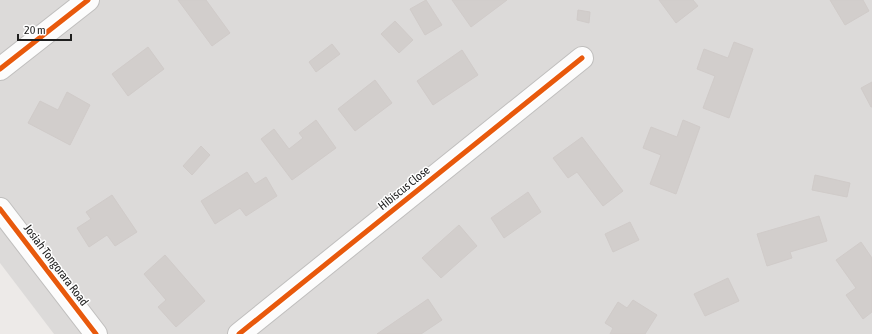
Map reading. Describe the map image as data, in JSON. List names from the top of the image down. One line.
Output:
{"streets":{"street":["Hibiscus Close","Josiah Tongorara Road"]},"scale_bar":"20 m"}
